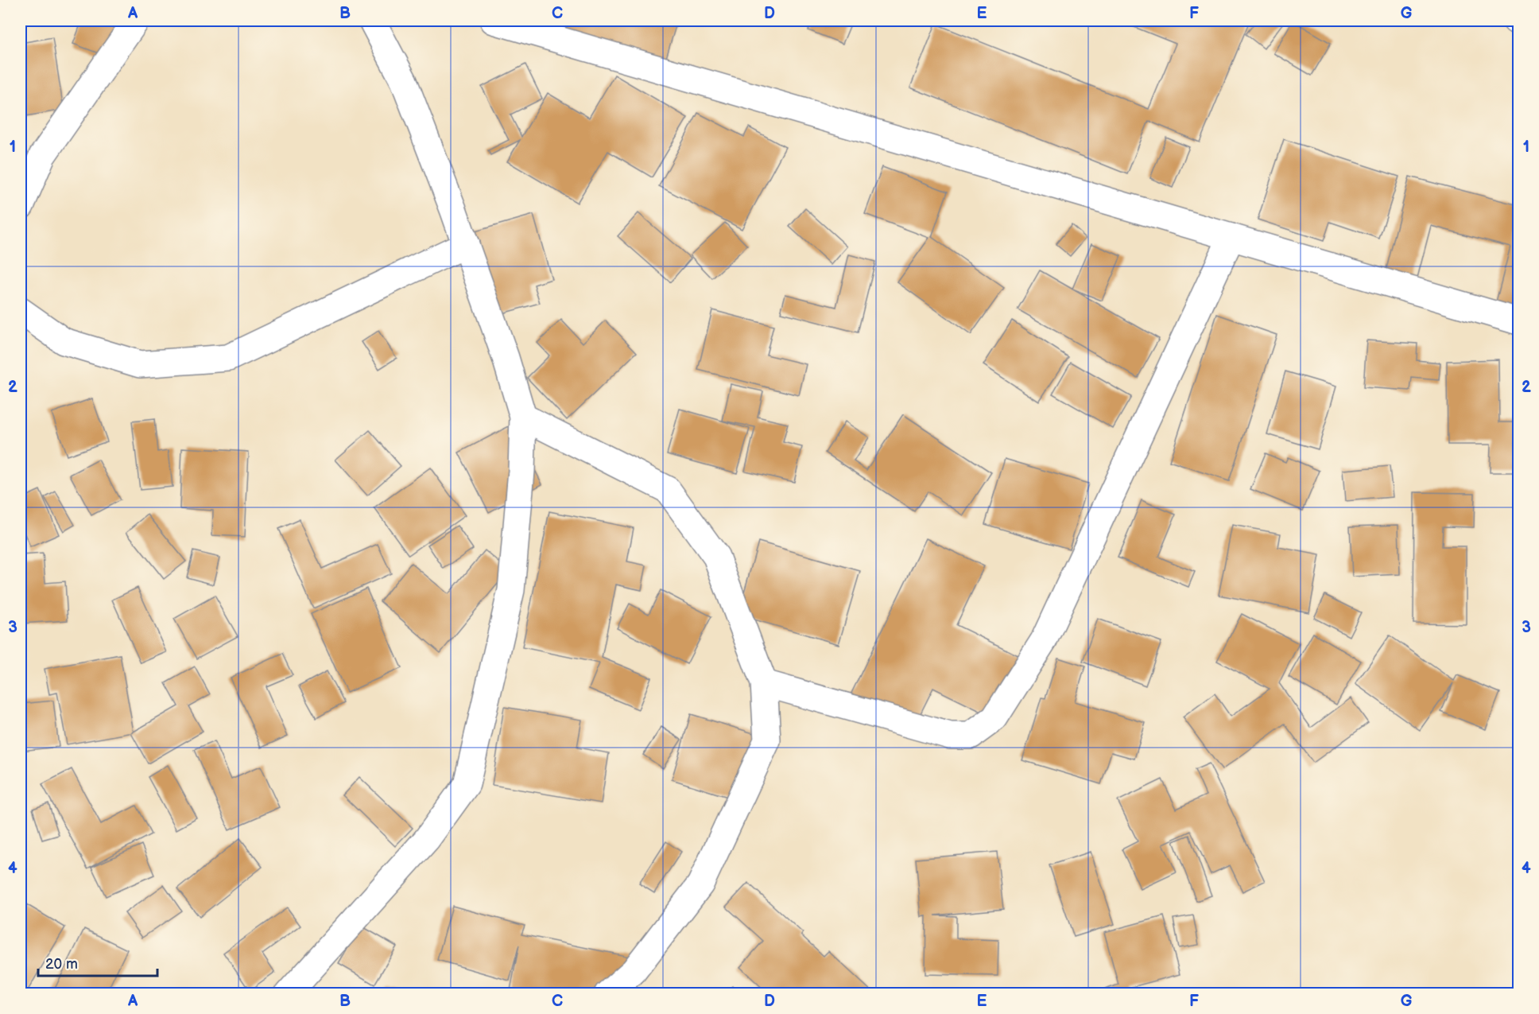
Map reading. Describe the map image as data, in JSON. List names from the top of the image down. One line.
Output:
{"scale_bar":"20 m","grid":{"columns":["A","B","C","D","E","F","G"],"rows":["1","2","3","4"]}}
